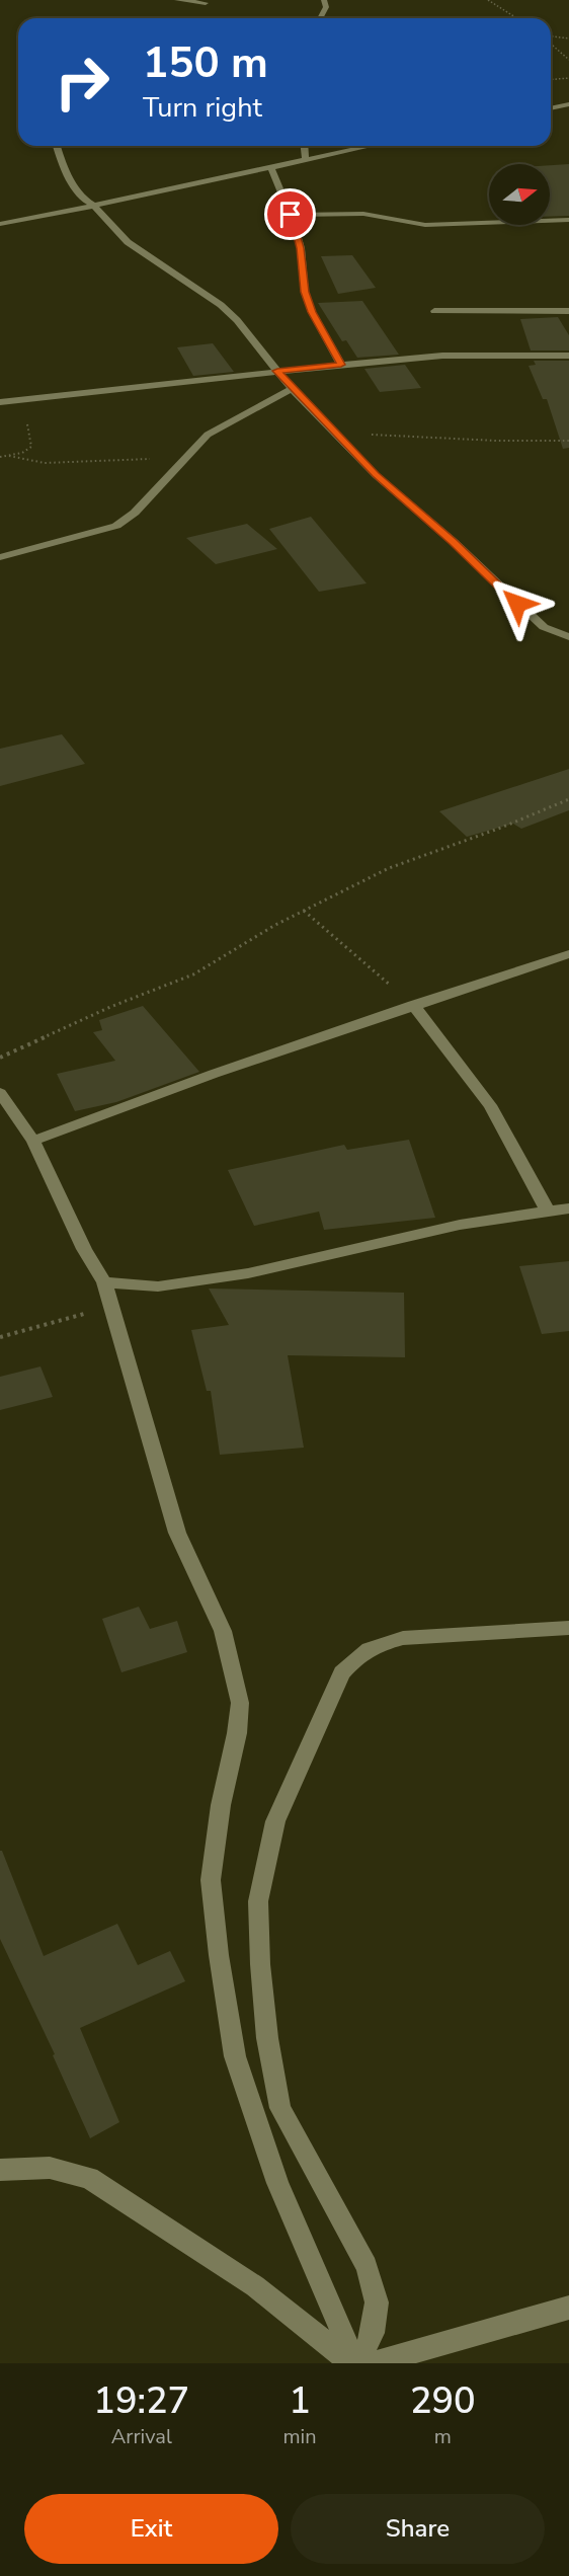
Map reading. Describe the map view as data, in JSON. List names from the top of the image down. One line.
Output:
{"north":"right","page":{"turn":["150 m","Turn right"],"eta":["19:27","Arrival","1","min","290","m"],"buttons":["Exit","Share"]}}
